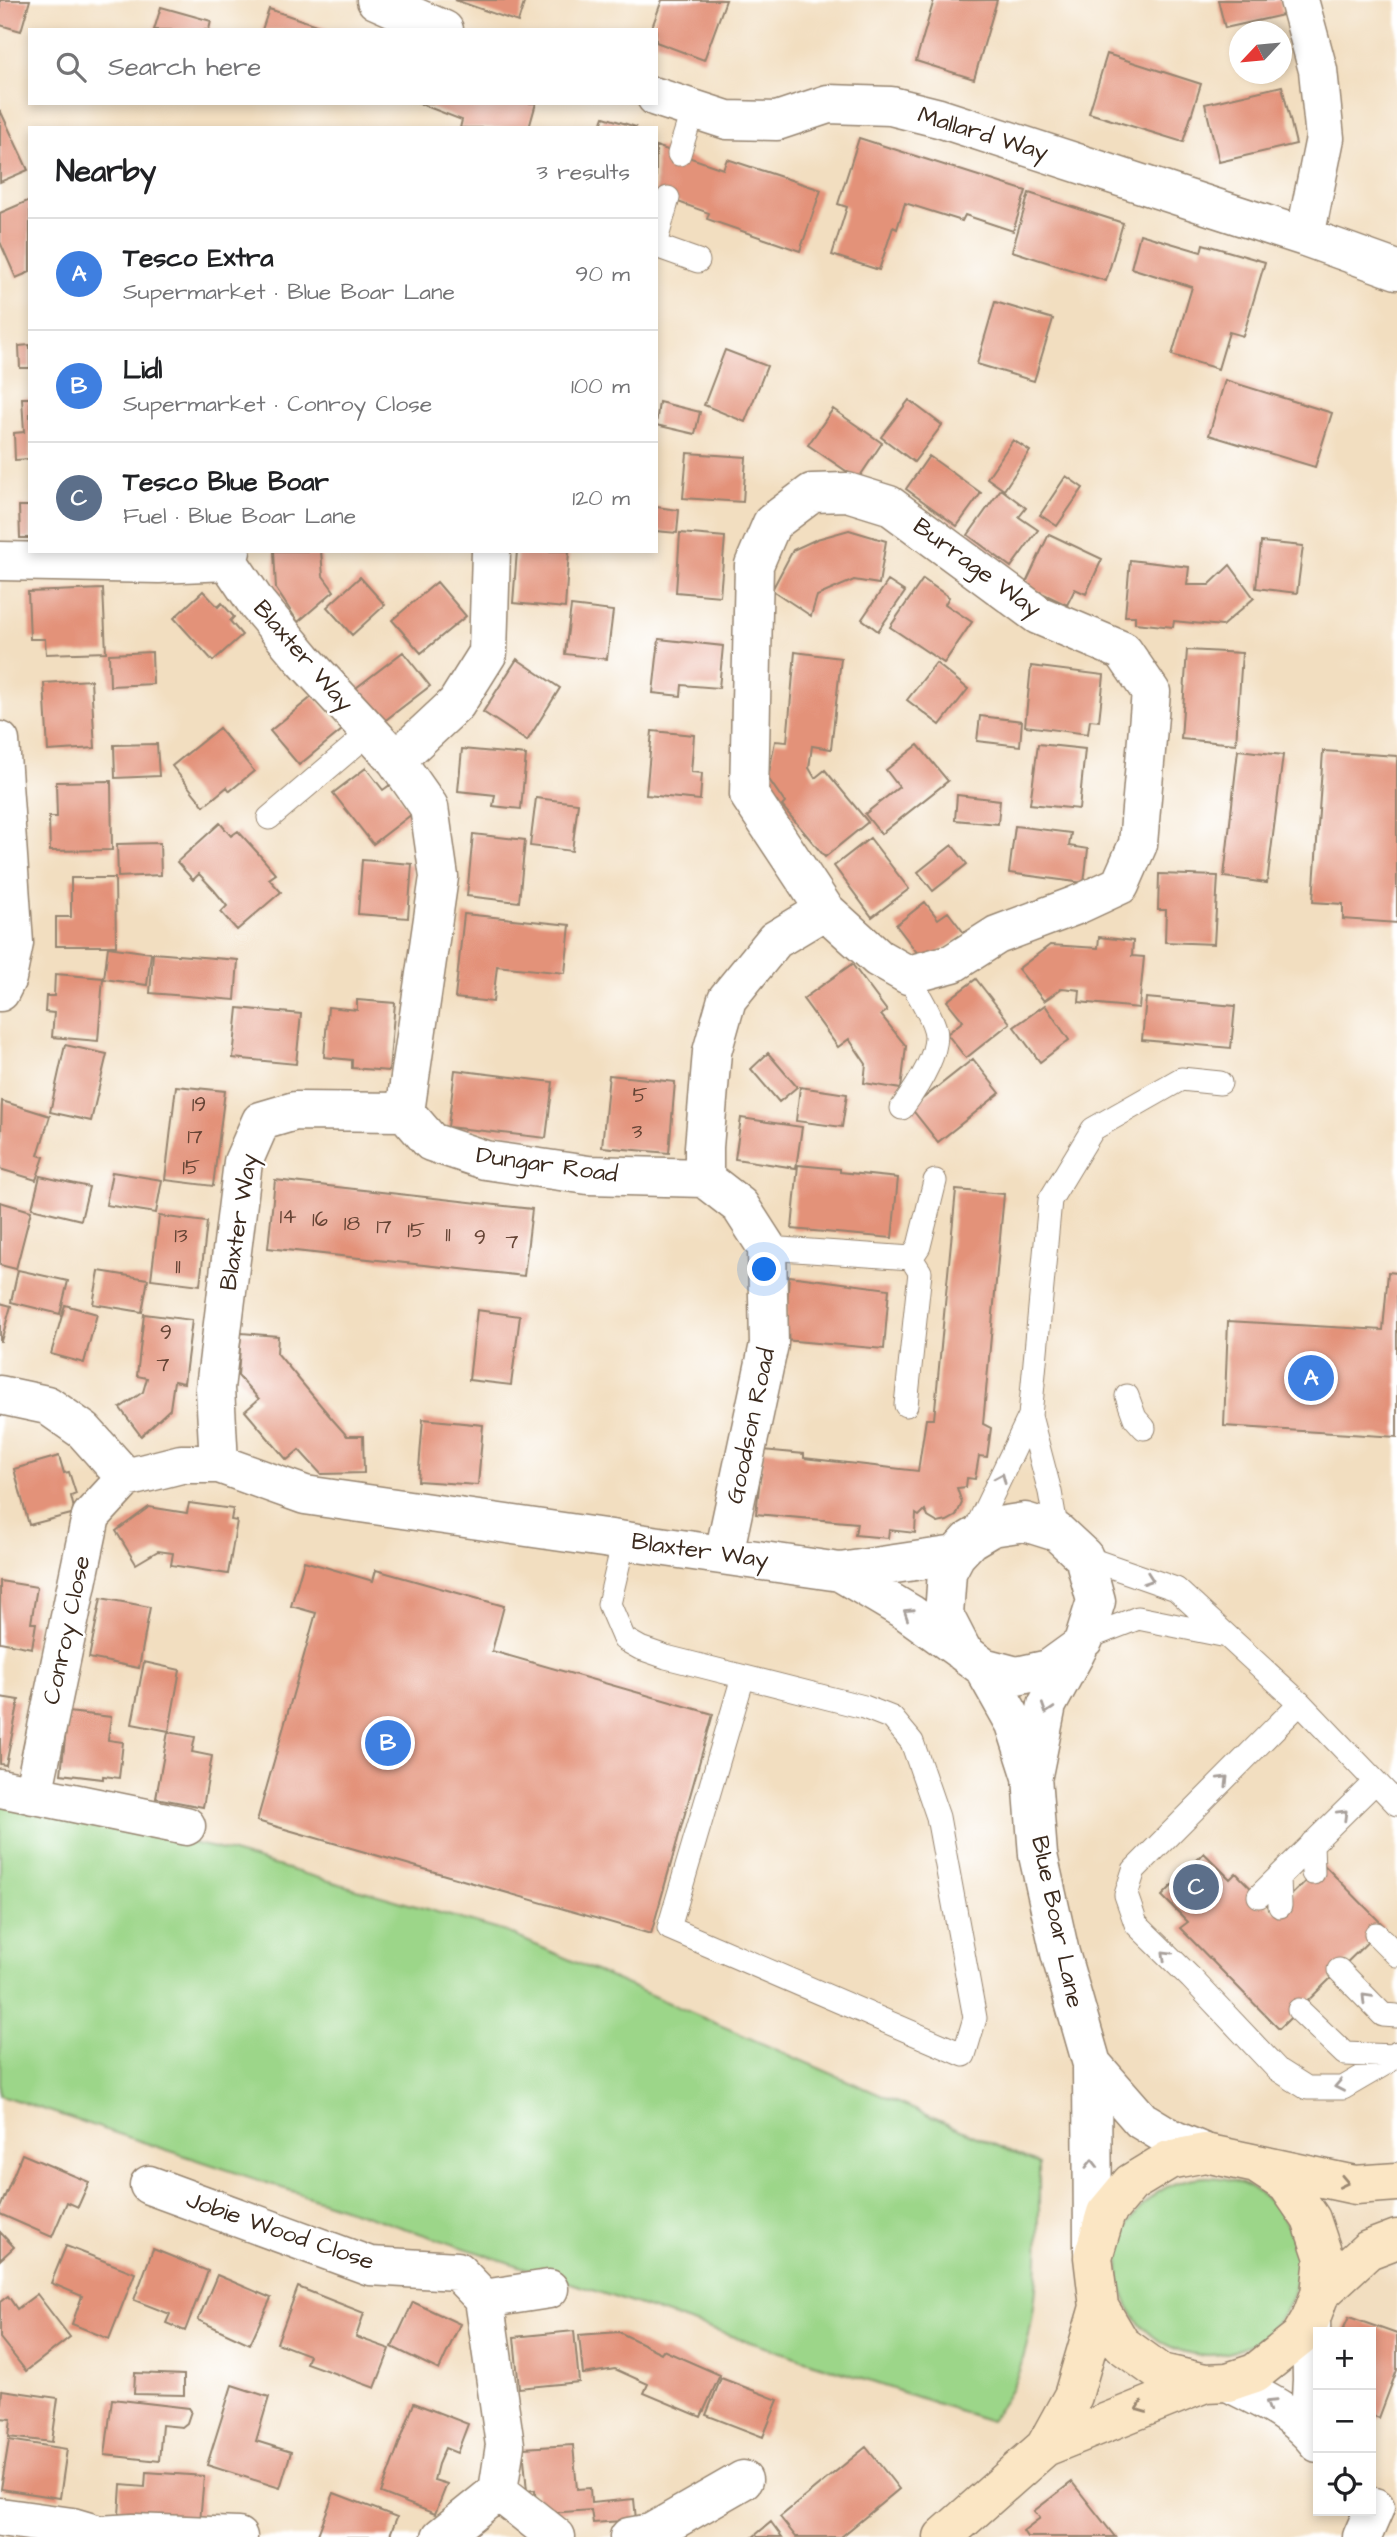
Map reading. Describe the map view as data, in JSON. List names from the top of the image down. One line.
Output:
{"streets":{"street":["Mallard Way","Burrage Way","Blaxter Way","Dungar Road","Goodson Road","Conroy Close","Blue Boar Lane","Jobie Wood Close"]},"crossings":[["Blaxter Way","Dungar Road"],["Blaxter Way","Goodson Road"],["Blaxter Way","Blue Boar Lane"]],"house_numbers":["5","19","3","17","15","14","16","18","17","15","11","13","9","7","11","9","7"],"north":"bottom left","page":{"search":"Search here","heading":["Nearby","3 results"],"list":[{"mark":"A","name":"Tesco Extra","note":"Supermarket · Blue Boar Lane","value":"90 m"},{"mark":"B","name":"Lidl","note":"Supermarket · Conroy Close","value":"100 m"},{"mark":"C","name":"Tesco Blue Boar","note":"Fuel · Blue Boar Lane","value":"120 m"}],"pins":["A","B","C"],"map_buttons":["+","−"]}}
